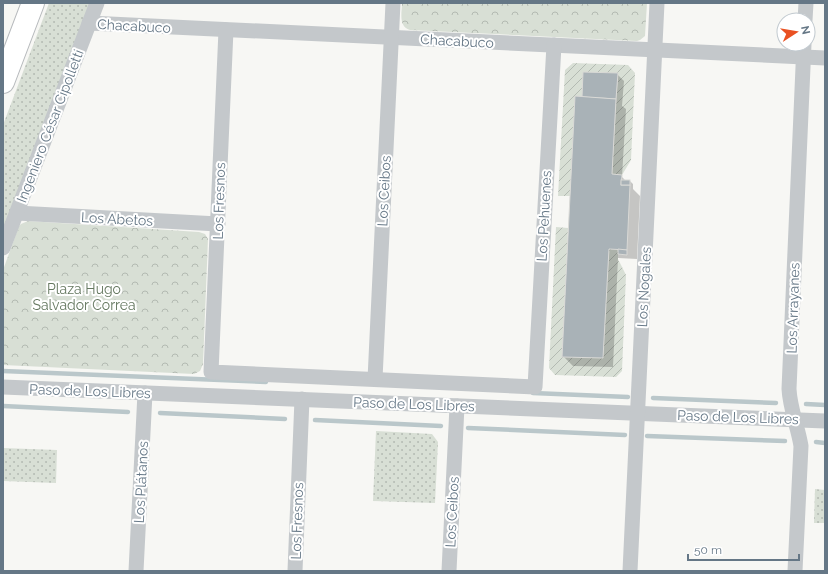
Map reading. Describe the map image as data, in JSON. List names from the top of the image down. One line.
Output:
{"streets":{"street":["Chacabuco","Ingeniero César Cipolletti","Los Ceibos","Los Fresnos","Los Pehuenes","Los Abetos","Los Nogales","Los Arrayanes","Paso de Los Libres","Los Plátanos"]},"crossings":[["Chacabuco","Ingeniero César Cipolletti"],["Chacabuco","Los Ceibos"],["Chacabuco","Los Fresnos"],["Chacabuco","Los Pehuenes"],["Chacabuco","Los Nogales"],["Ingeniero César Cipolletti","Los Abetos"],["Los Ceibos","Los Fresnos"],["Los Ceibos","Los Pehuenes"],["Los Ceibos","Paso de Los Libres"],["Los Fresnos","Los Pehuenes"],["Los Fresnos","Los Abetos"],["Los Fresnos","Paso de Los Libres"],["Los Nogales","Paso de Los Libres"],["Los Arrayanes","Paso de Los Libres"],["Paso de Los Libres","Los Plátanos"]],"parks":["Plaza Hugo Salvador Correa"],"scale_bar":"50 m","north":"right"}
